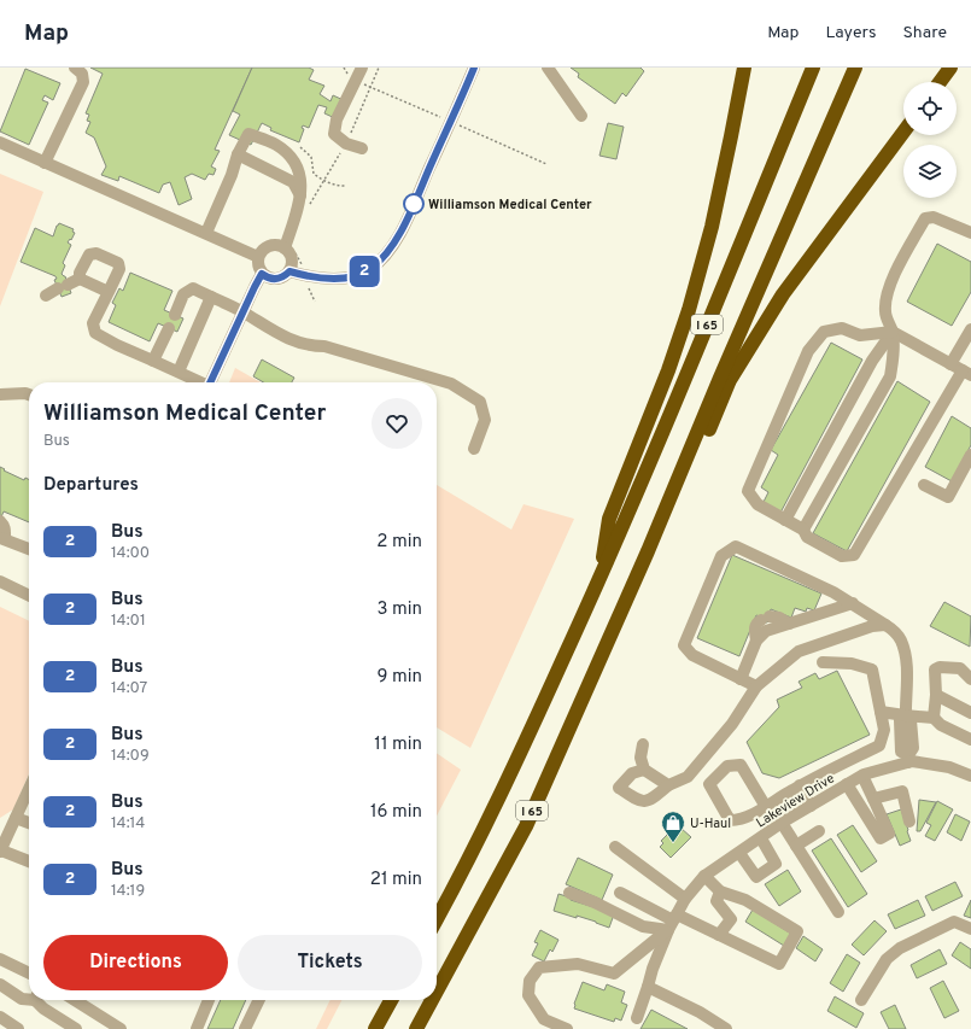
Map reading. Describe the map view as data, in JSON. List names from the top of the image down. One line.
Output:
{"streets":{"highway":["I 65"],"street":["Lakeview Drive"]},"places":{"other":["Williamson Medical Center"],"shop":["U-Haul"]},"lines":["bus line 2"],"page":{"header":"Map","nav":["Map","Layers","Share"],"on_map":"2","heading":[["Williamson Medical Center","Bus"],"Departures"],"list":[{"mark":"2","name":"Bus","note":"14:00","value":"2 min"},{"mark":"2","name":"Bus","note":"14:01","value":"3 min"},{"mark":"2","name":"Bus","note":"14:07","value":"9 min"},{"mark":"2","name":"Bus","note":"14:09","value":"11 min"},{"mark":"2","name":"Bus","note":"14:14","value":"16 min"},{"mark":"2","name":"Bus","note":"14:19","value":"21 min"}],"buttons":["Directions","Tickets"]}}
